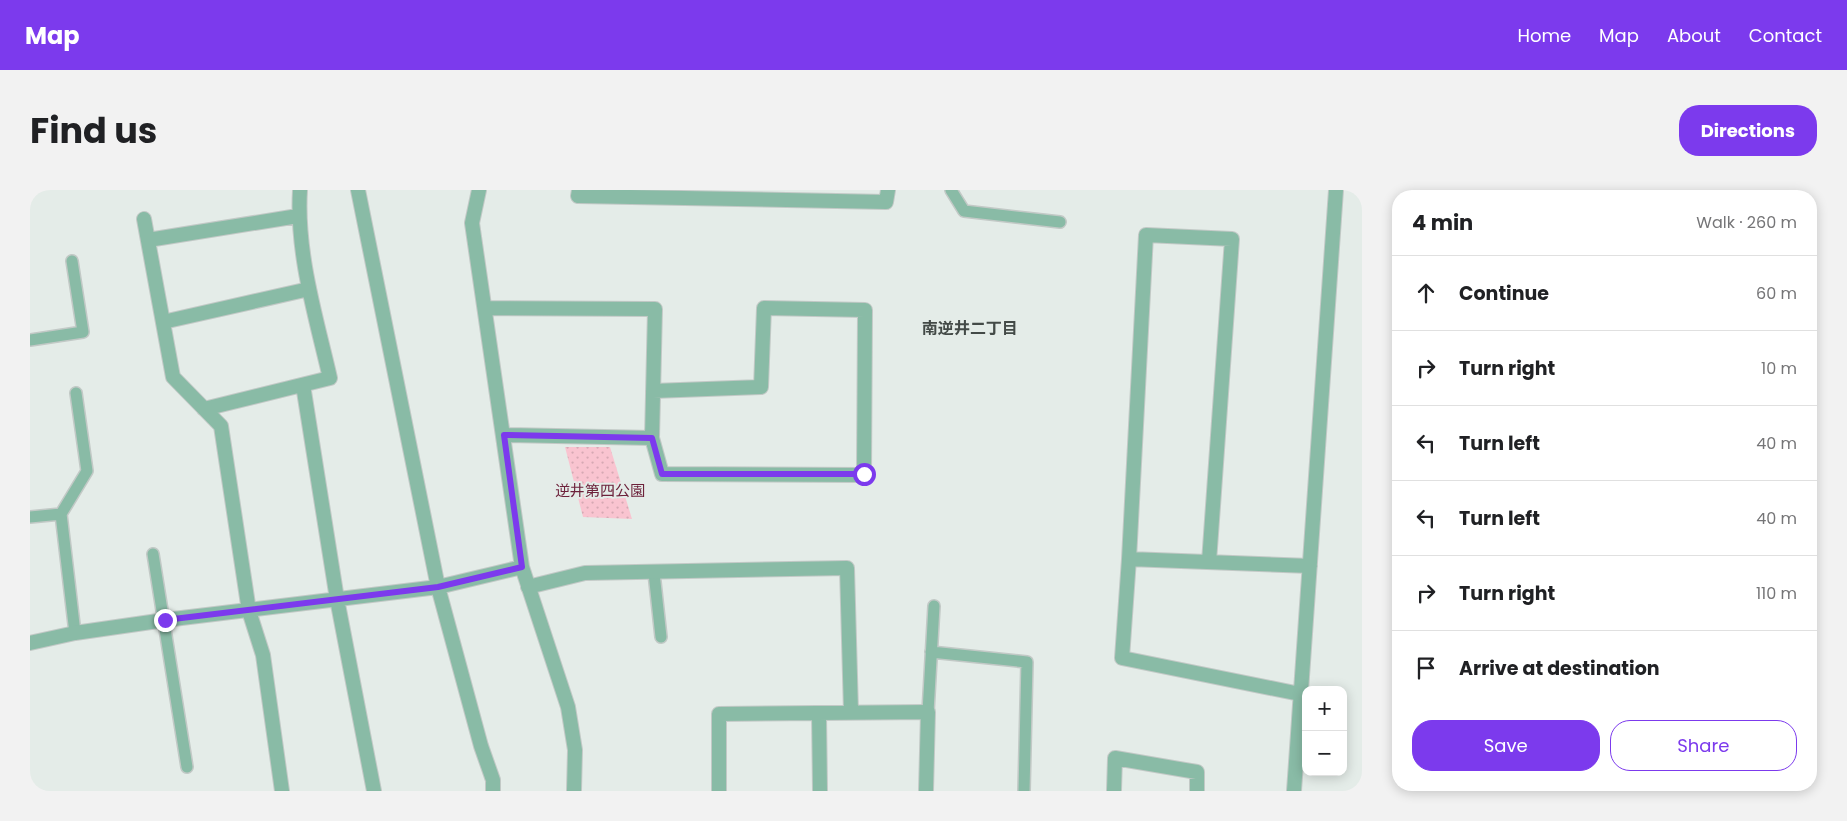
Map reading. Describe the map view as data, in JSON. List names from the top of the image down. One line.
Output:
{"districts":["南逆井二丁目"],"parks":["逆井第四公園"],"page":{"header":"Map","nav":["Home","Map","About","Contact"],"title":"Find us","buttons":["Directions",["Save","Share"]],"heading":["4 min","Walk · 260 m"],"list":[["Continue","60 m"],["Turn right","10 m"],["Turn left","40 m"],["Turn left","40 m"],["Turn right","110 m"],"Arrive at destination"],"map_buttons":["+","−"]}}
